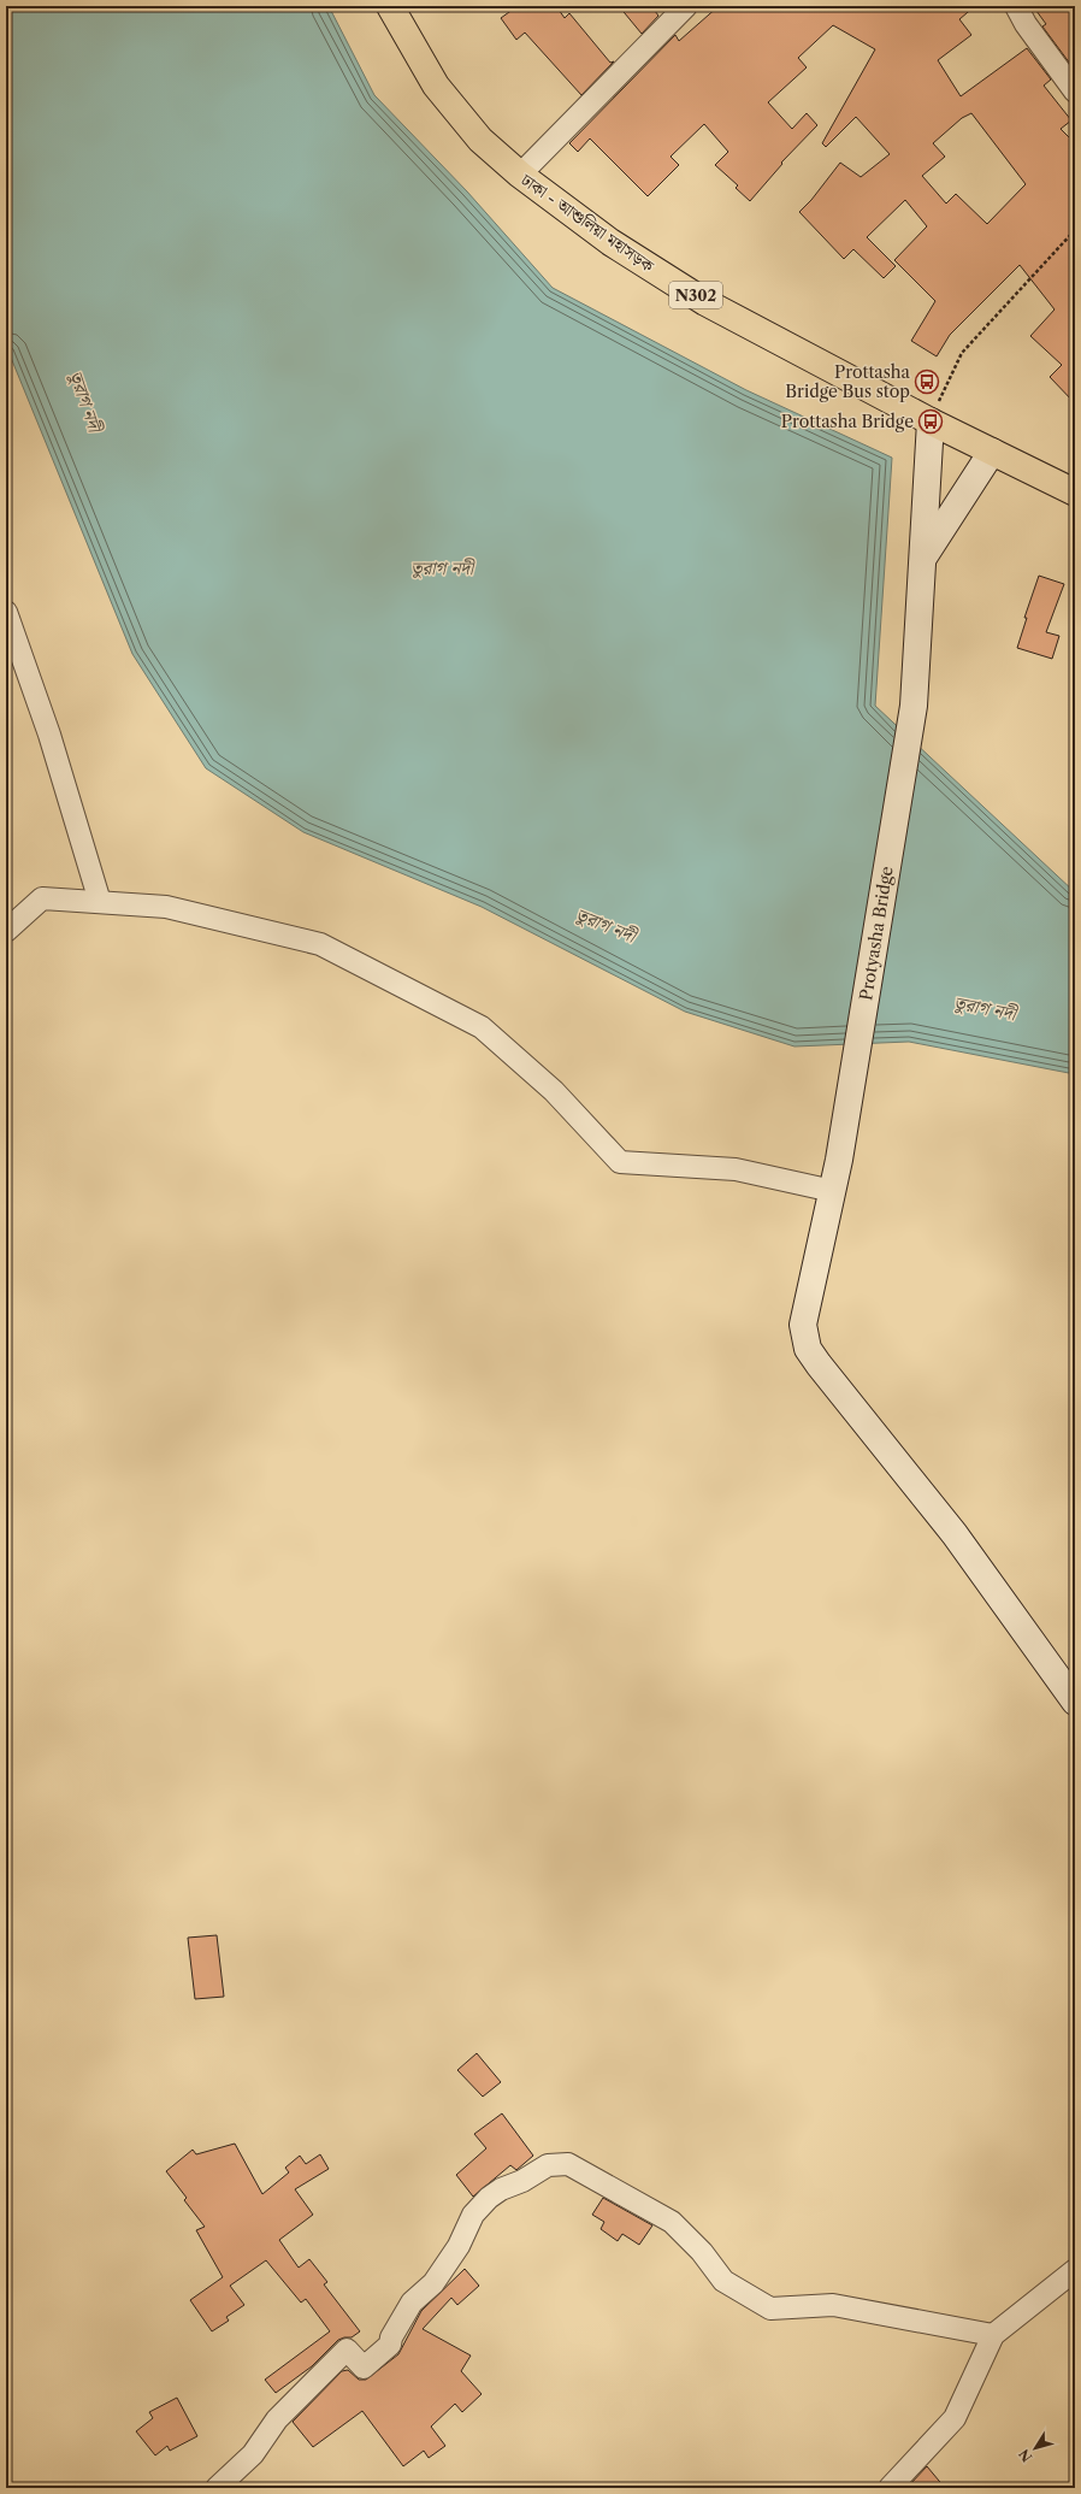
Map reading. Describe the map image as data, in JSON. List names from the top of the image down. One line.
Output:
{"streets":{"highway":["ঢাকা - আশুলিয়া মহাসড়ক","N302"],"street":["Protyasha Bridge"]},"crossings":[["ঢাকা - আশুলিয়া মহাসড়ক","Protyasha Bridge"]],"water":["তুরাগ নদী"],"places":{"bus stop":["Prottasha Bridge Bus stop","Prottasha Bridge"]},"north":"bottom left"}
